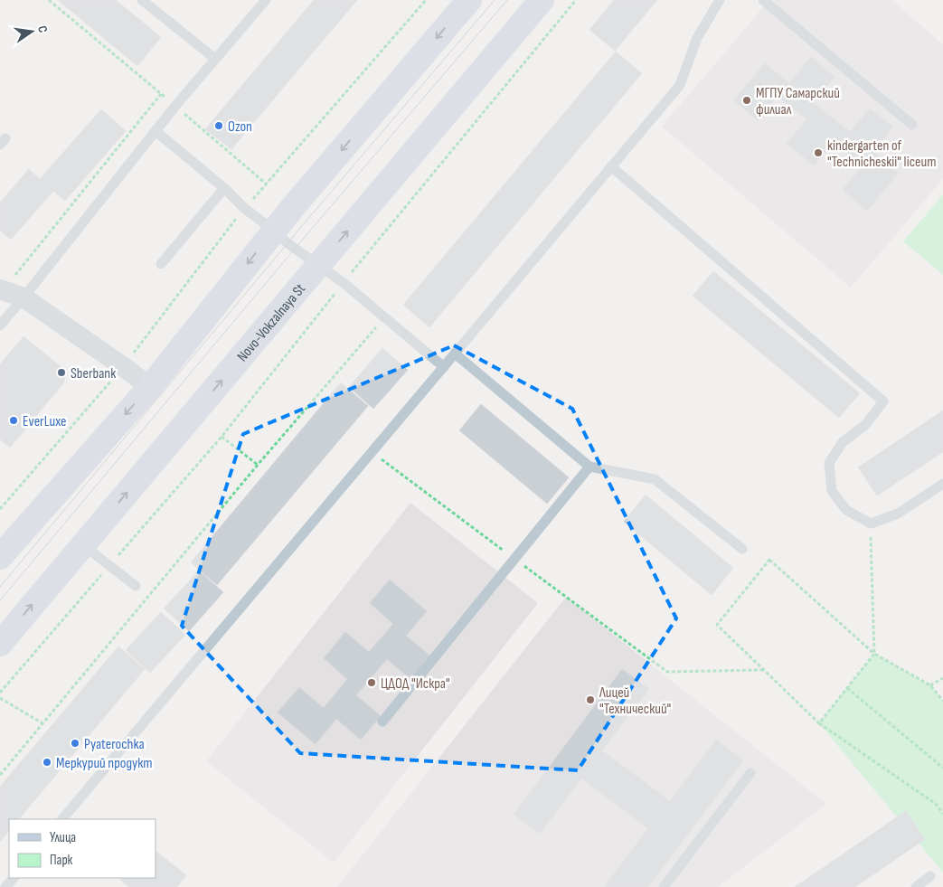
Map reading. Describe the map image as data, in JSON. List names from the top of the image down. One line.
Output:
{"streets":{"main road":["Novo-Vokzalnaya St"]},"places":["МГПУ Самарский филиал","Ozon","kindergarten of \"Technicheskii\" liceum","Sberbank","EverLuxe","ЦДОД \"Искра\"","Лицей \"Технический\"","Pyaterochka","Меркурий продукт"],"legend":["Улица","Парк"],"north":"right"}
